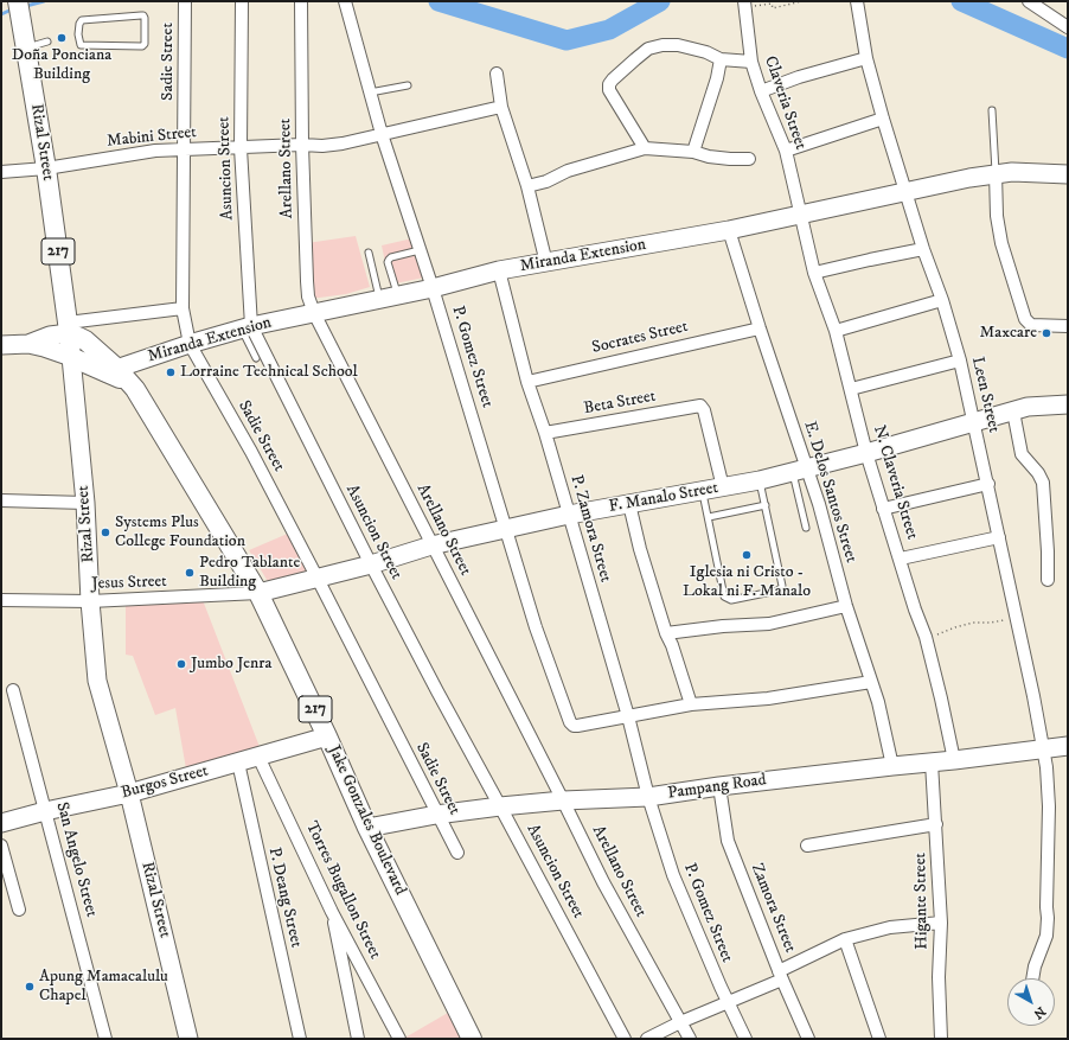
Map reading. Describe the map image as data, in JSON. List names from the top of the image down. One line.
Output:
{"streets":{"main road":["Rizal Street","217","Jake Gonzales Boulevard"],"street":["Sadie Street","Claveria Street","Mabini Street","Asuncion Street","Arellano Street","Miranda Extension","Socrates Street","P. Gomez Street","Leen Street","Beta Street","N. Claveria Street","E. Delos Santos Street","F. Manalo Street","P. Zamora Street","Jesus Street","Burgos Street","Pampang Road","San Angelo Street","Torres Bugallon Street","P. Deang Street","Higante Street","Zamora Street"]},"crossings":[["Sadie Street","Mabini Street"],["Sadie Street","Miranda Extension"],["Sadie Street","F. Manalo Street"],["Sadie Street","Pampang Road"],["Claveria Street","Miranda Extension"],["Claveria Street","N. Claveria Street"],["Mabini Street","Rizal Street"],["Mabini Street","Asuncion Street"],["Mabini Street","Arellano Street"],["Mabini Street","P. Gomez Street"],["Rizal Street","Jesus Street"],["Rizal Street","Burgos Street"],["Rizal Street","Jake Gonzales Boulevard"],["Asuncion Street","Miranda Extension"],["Asuncion Street","F. Manalo Street"],["Asuncion Street","Pampang Road"],["Arellano Street","Miranda Extension"],["Arellano Street","F. Manalo Street"],["Arellano Street","Pampang Road"],["Miranda Extension","P. Gomez Street"],["Miranda Extension","Leen Street"],["Miranda Extension","N. Claveria Street"],["Miranda Extension","E. Delos Santos Street"],["Miranda Extension","P. Zamora Street"],["Miranda Extension","Jake Gonzales Boulevard"],["Socrates Street","E. Delos Santos Street"],["Socrates Street","P. Zamora Street"],["P. Gomez Street","F. Manalo Street"],["P. Gomez Street","P. Zamora Street"],["P. Gomez Street","Pampang Road"],["Leen Street","F. Manalo Street"],["Leen Street","Pampang Road"],["Beta Street","F. Manalo Street"],["Beta Street","P. Zamora Street"],["N. Claveria Street","F. Manalo Street"],["N. Claveria Street","Pampang Road"],["E. Delos Santos Street","F. Manalo Street"],["E. Delos Santos Street","Pampang Road"],["F. Manalo Street","P. Zamora Street"],["F. Manalo Street","Jesus Street"],["F. Manalo Street","Jake Gonzales Boulevard"],["P. Zamora Street","Pampang Road"],["Jesus Street","Jake Gonzales Boulevard"],["Burgos Street","Jake Gonzales Boulevard"],["Burgos Street","San Angelo Street"],["Burgos Street","Torres Bugallon Street"],["Burgos Street","P. Deang Street"],["Pampang Road","Jake Gonzales Boulevard"],["Pampang Road","Higante Street"],["Pampang Road","Zamora Street"]],"places":["Doña Ponciana Building","Maxcare","Lorraine Technical School","Systems Plus College Foundation","Iglesia ni Cristo - Lokal ni F. Manalo","Pedro Tablante Building","Jumbo Jenra","Apung Mamacalulu Chapel"],"north":"bottom right"}
